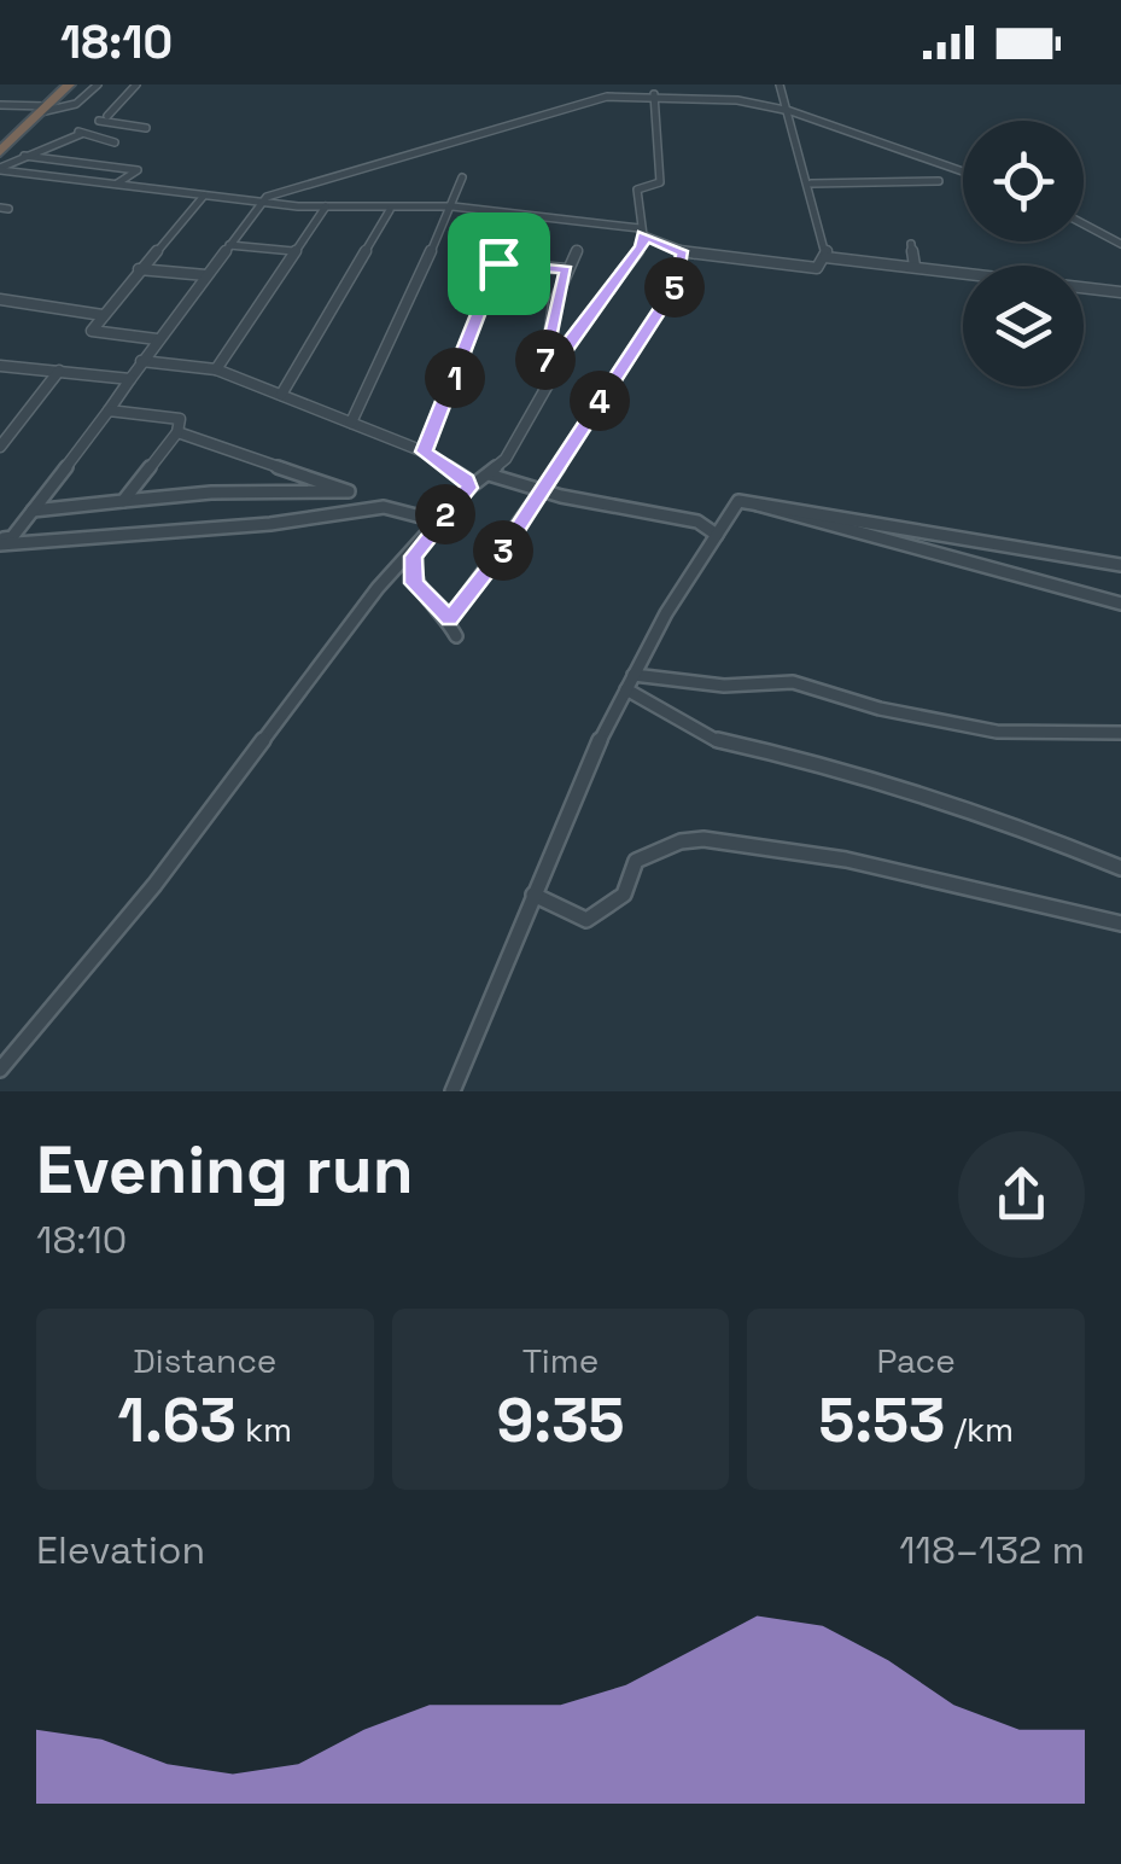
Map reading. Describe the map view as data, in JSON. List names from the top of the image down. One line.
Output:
{"page":{"status":"18:10","pins":["5","7","1","4","2","3"],"heading":["Evening run","18:10"],"stats":[["Distance","1.63 km"],["Time","9:35"],["Pace","5:53 /km"]],"chart":["Elevation","118–132 m"]}}
